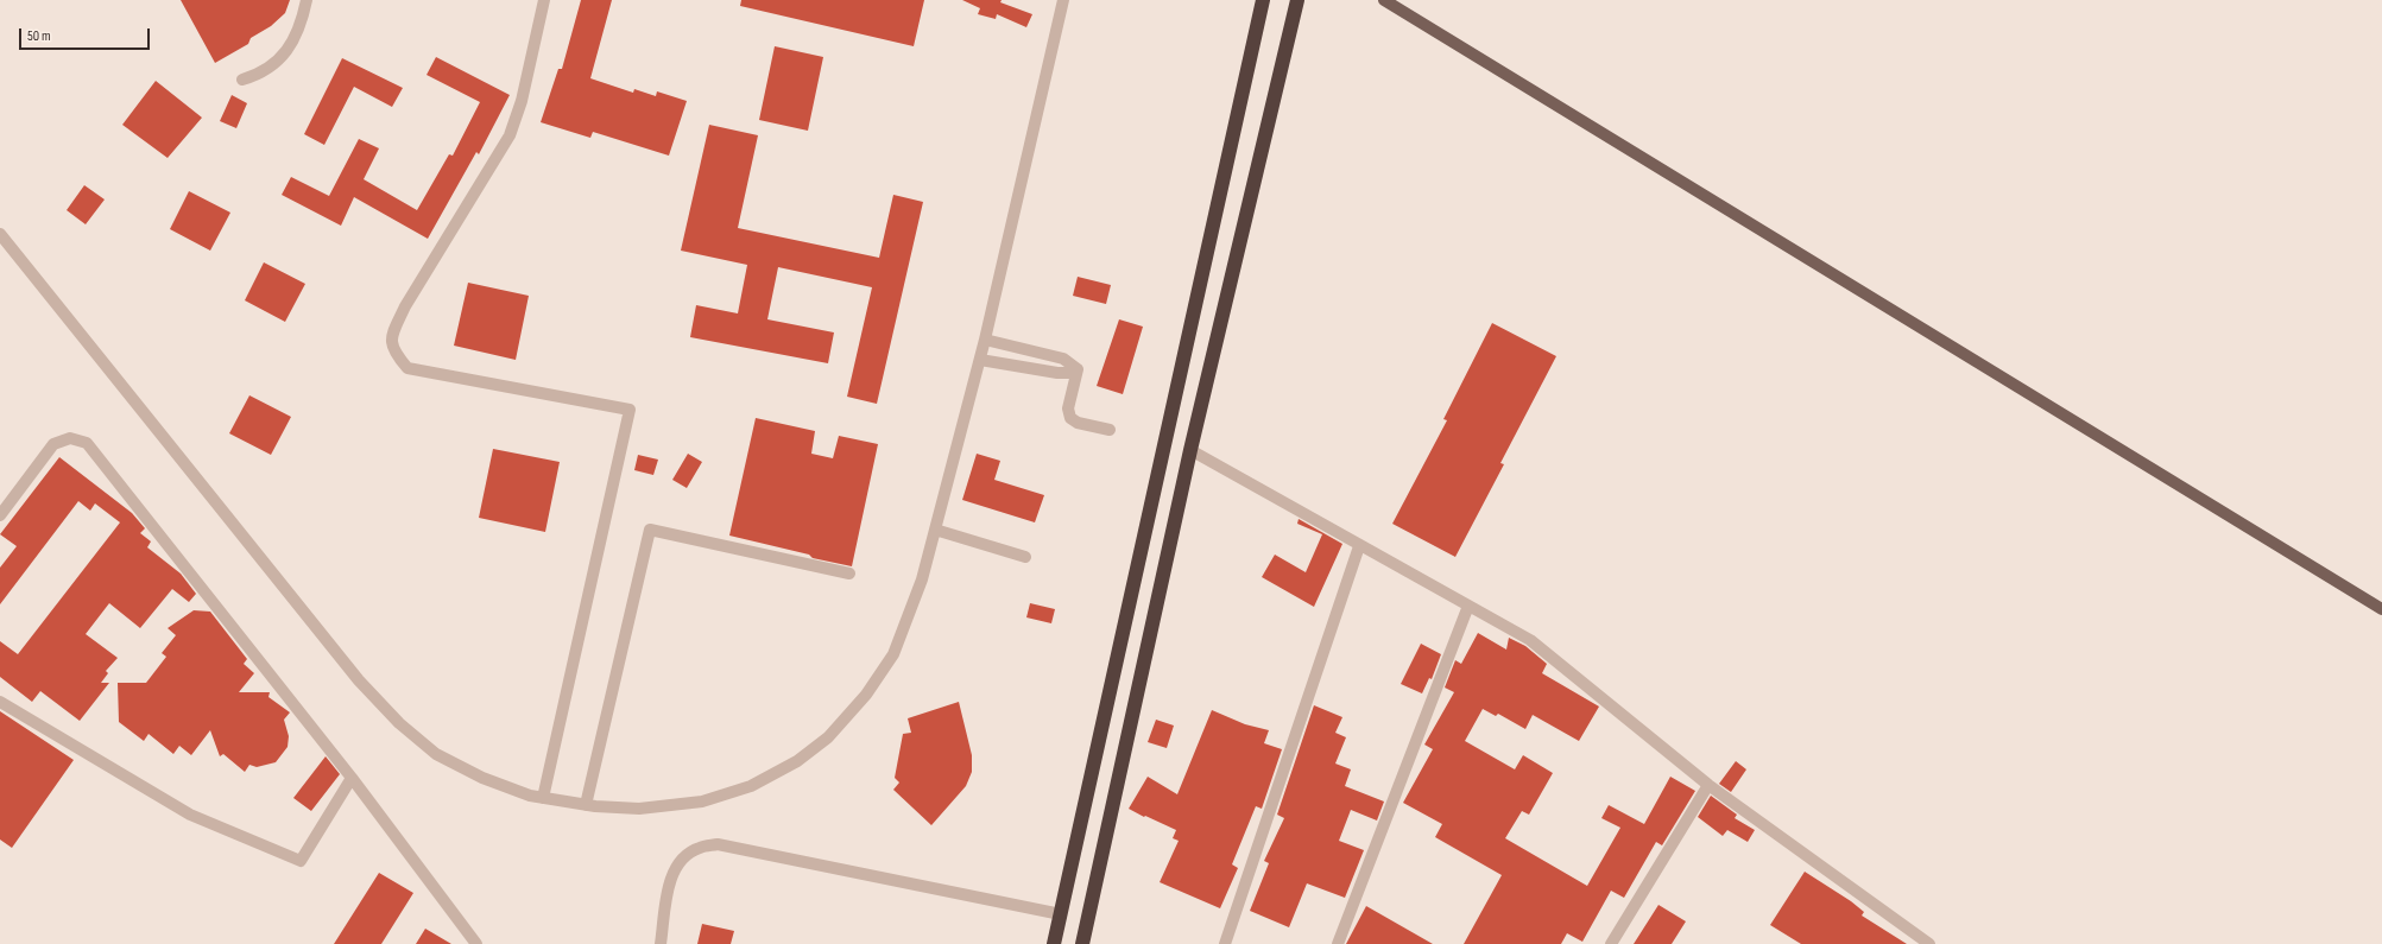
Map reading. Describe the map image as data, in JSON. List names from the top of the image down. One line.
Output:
{"scale_bar":"50 m"}
